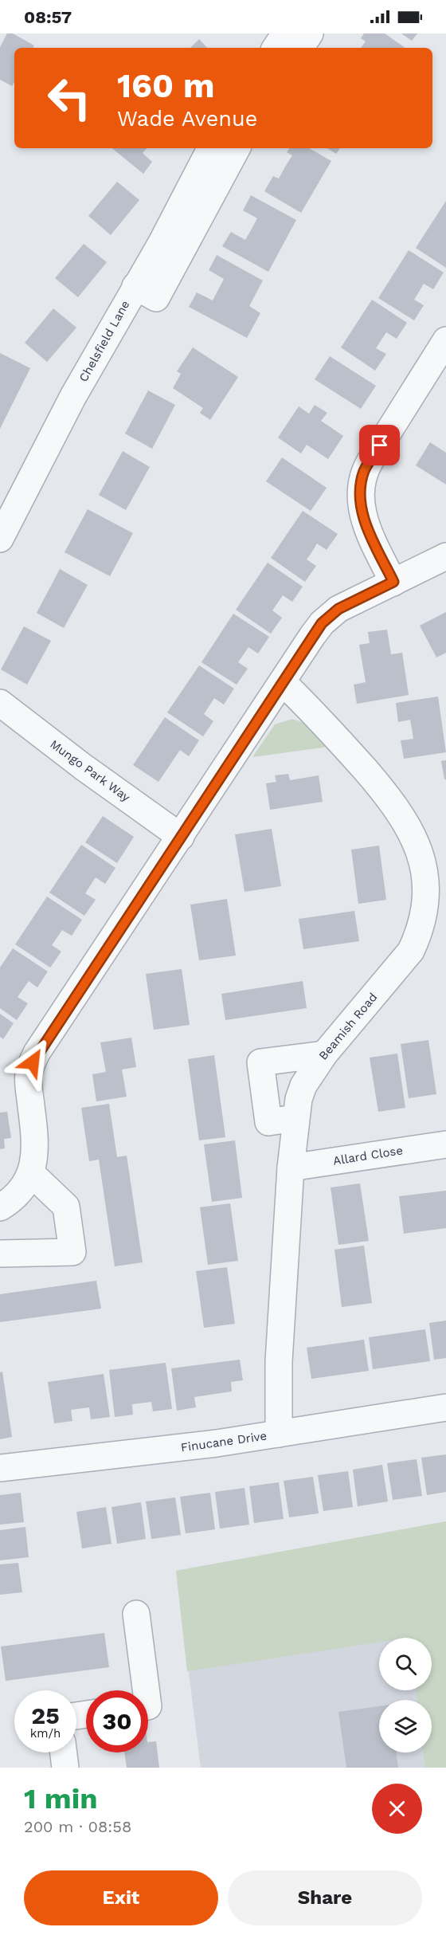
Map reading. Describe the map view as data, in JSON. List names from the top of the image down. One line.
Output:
{"streets":{"street":["Chelsfield Lane","Mungo Park Way","Beamish Road","Allard Close","Finucane Drive"]},"crossings":[["Beamish Road","Allard Close"],["Beamish Road","Finucane Drive"]],"page":{"status":"08:57","turn":["160 m","Wade Avenue"],"speed":"25 km/h","limit":"30","heading":["1 min","200 m · 08:58"],"buttons":["Exit","Share"]}}
